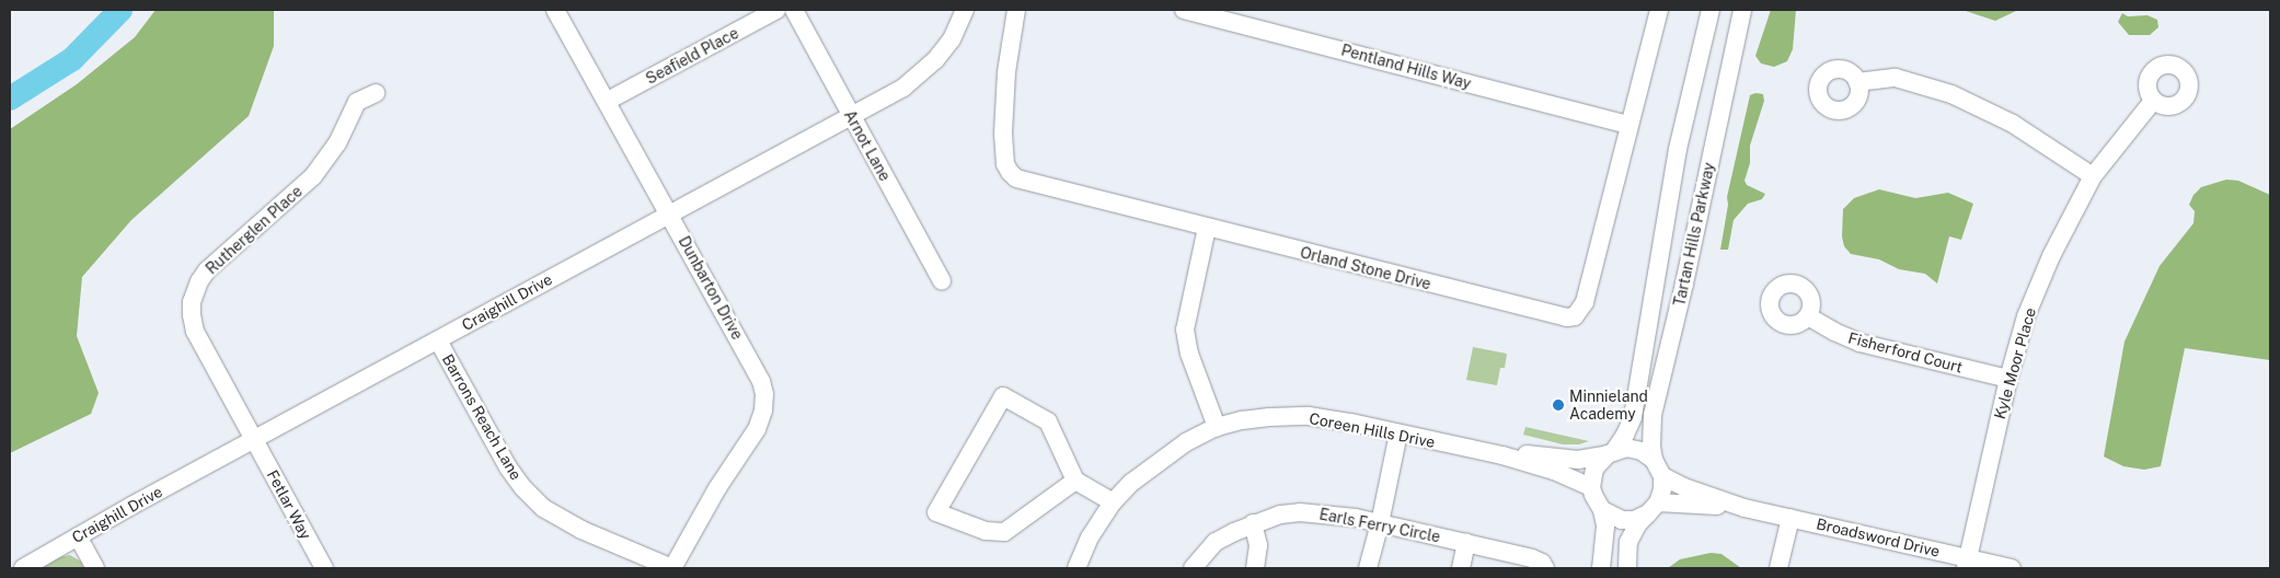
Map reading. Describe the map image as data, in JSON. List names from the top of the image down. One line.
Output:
{"streets":{"street":["Seafield Place","Pentland Hills Way","Arnot Lane","Rutherglen Place","Tartan Hills Parkway","Orland Stone Drive","Dunbarton Drive","Craighill Drive","Fisherford Court","Kyle Moor Place","Barrons Reach Lane","Coreen Hills Drive","Fetlar Way","Earls Ferry Circle","Broadsword Drive"]},"crossings":[["Seafield Place","Dunbarton Drive"],["Pentland Hills Way","Orland Stone Drive"],["Arnot Lane","Craighill Drive"],["Rutherglen Place","Craighill Drive"],["Rutherglen Place","Fetlar Way"],["Tartan Hills Parkway","Coreen Hills Drive"],["Tartan Hills Parkway","Broadsword Drive"],["Dunbarton Drive","Craighill Drive"],["Dunbarton Drive","Barrons Reach Lane"],["Craighill Drive","Barrons Reach Lane"],["Craighill Drive","Fetlar Way"],["Fisherford Court","Kyle Moor Place"],["Kyle Moor Place","Broadsword Drive"],["Coreen Hills Drive","Broadsword Drive"]],"places":["Minnieland Academy"]}
